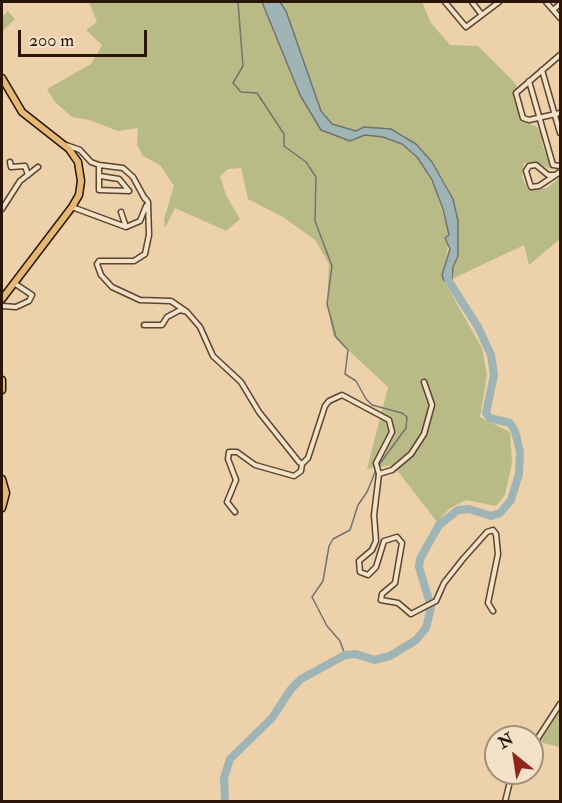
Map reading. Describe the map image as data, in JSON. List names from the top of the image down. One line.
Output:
{"scale_bar":"200 m","north":"top left"}
